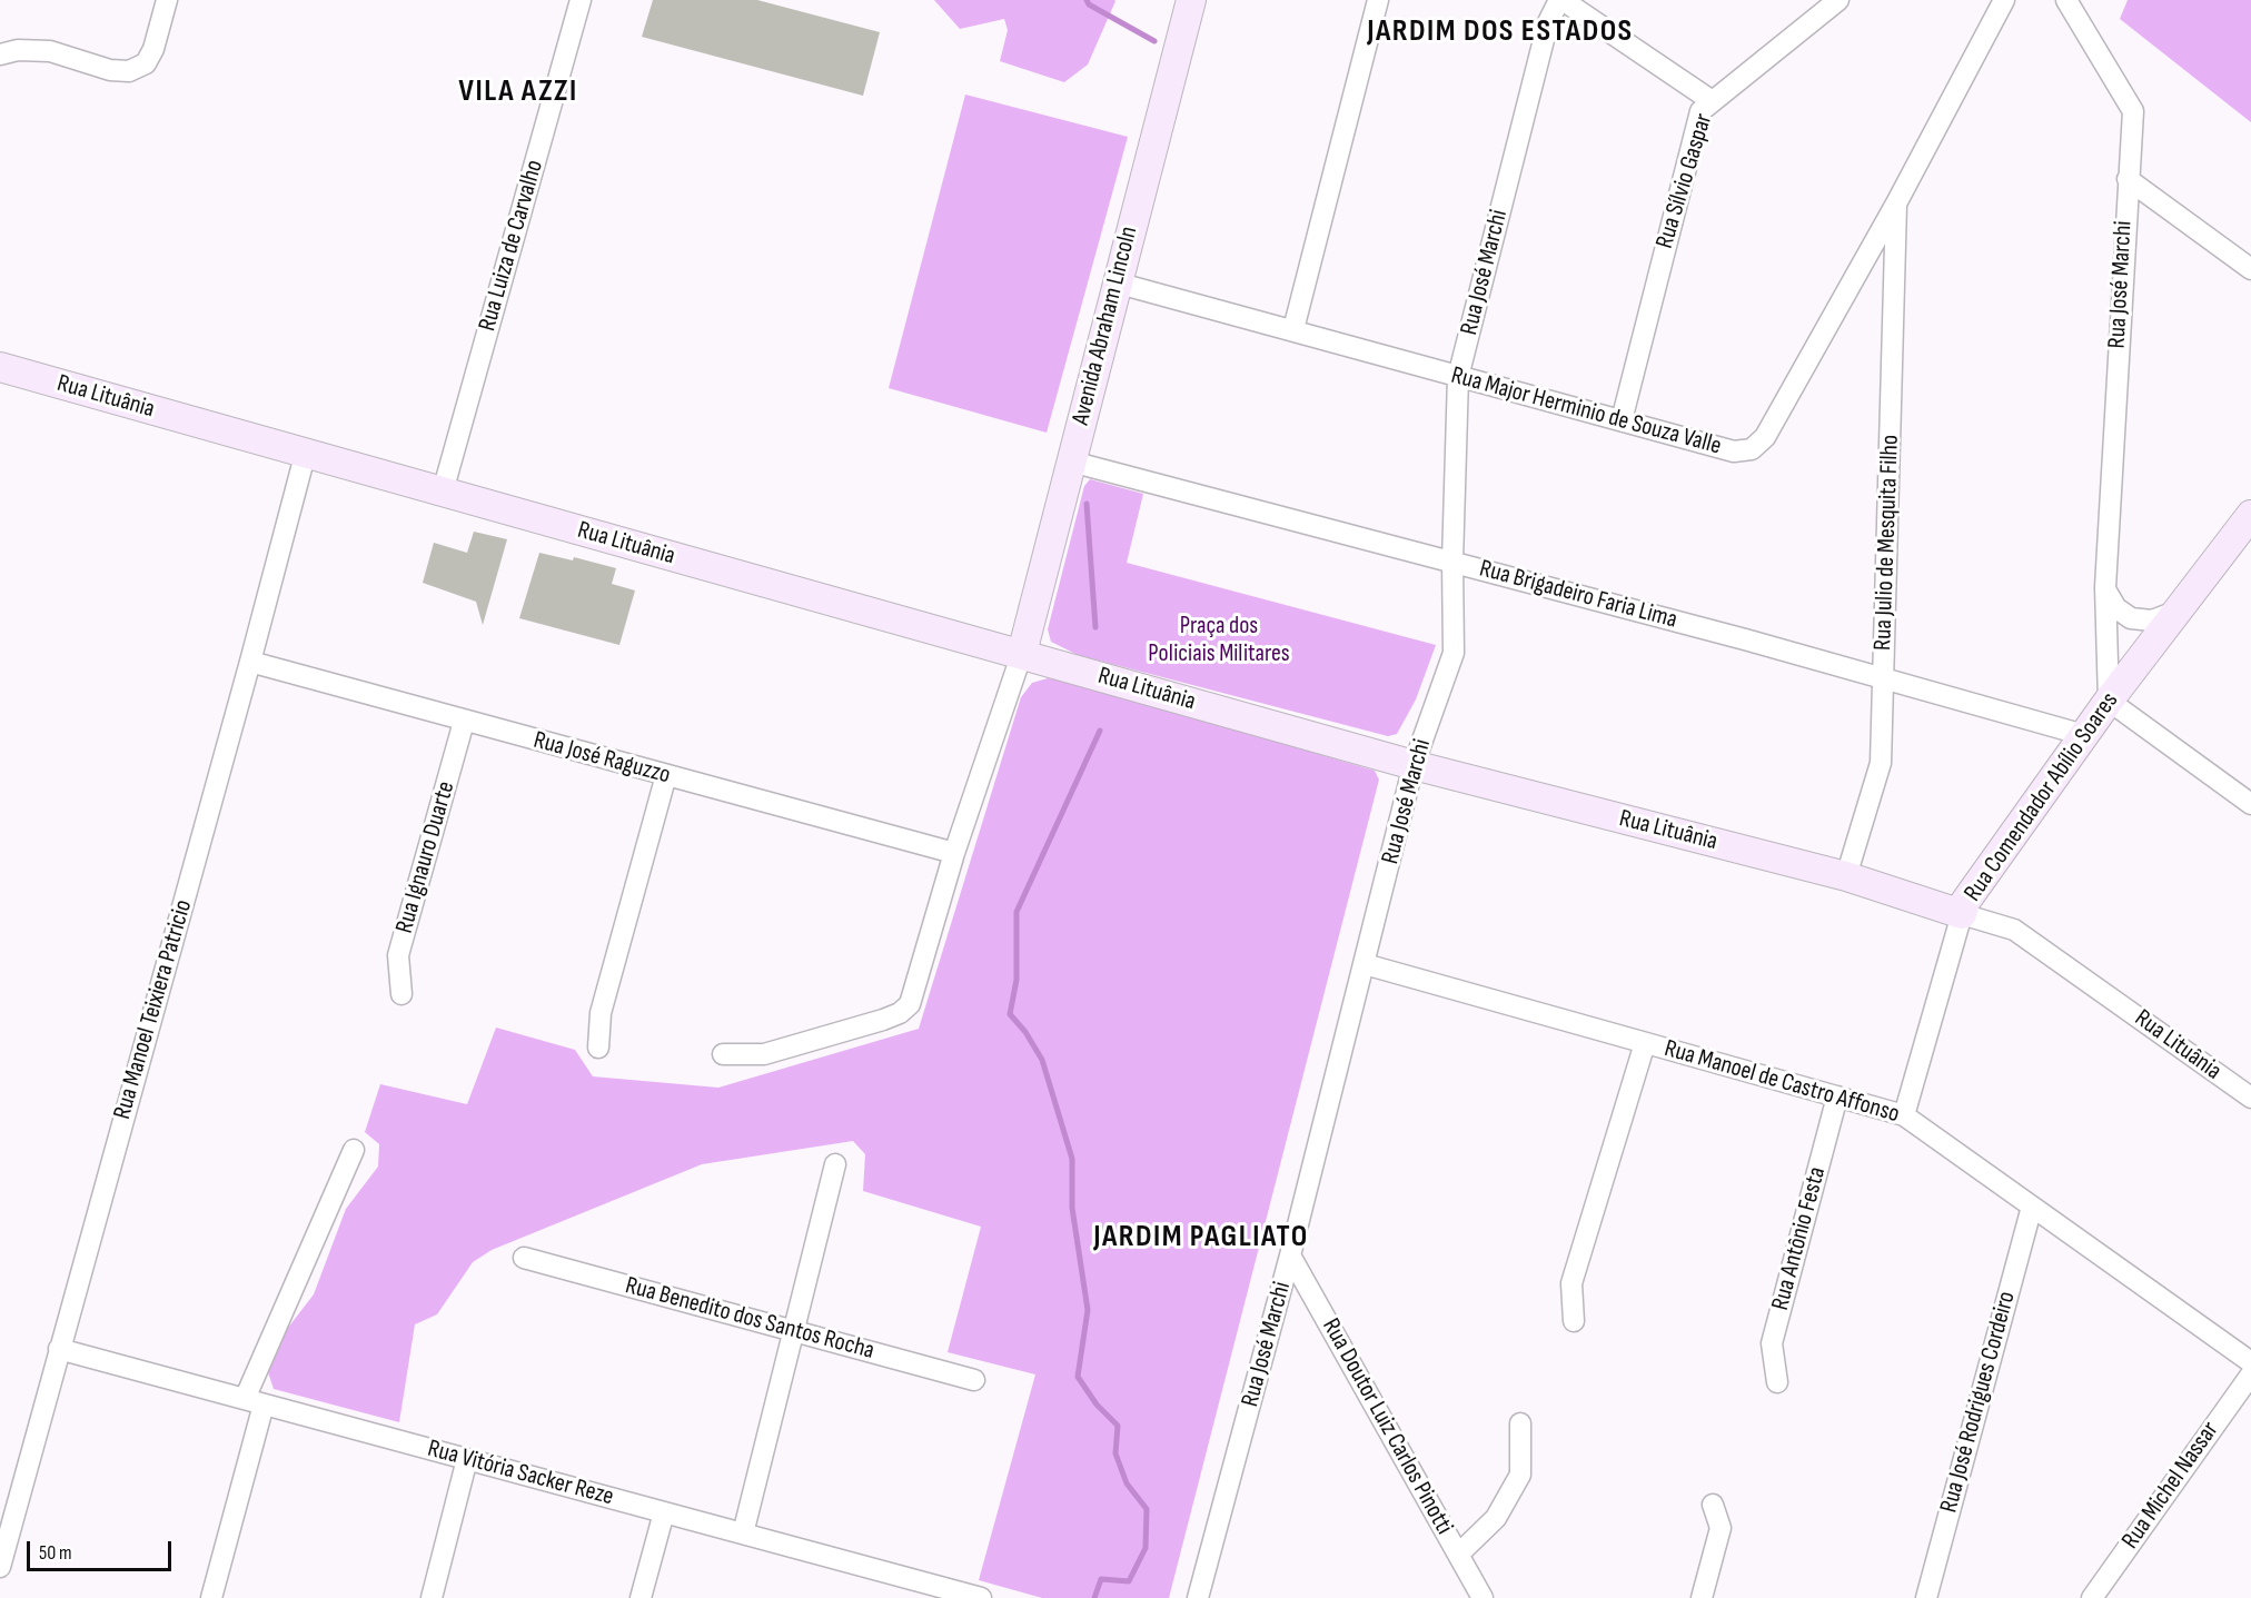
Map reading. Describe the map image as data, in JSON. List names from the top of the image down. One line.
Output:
{"streets":{"street":["Rua Sílvio Gaspar","Rua Luiza de Carvalho","Rua José Marchi","Avenida Abraham Lincoln","Rua Lituânia","Rua Major Herminio de Souza Valle","Rua Julio de Mesquita Filho","Rua Brigadeiro Faria Lima","Rua José Raguzzo","Rua Comendador Abílio Soares","Rua Ignauro Duarte","Rua Manoel Teixiera Patricio","Rua Manoel de Castro Affonso","Rua Antônio Festa","Rua Benedito dos Santos Rocha","Rua José Rodrigues Cordeiro","Rua Doutor Luiz Carlos Pinotti","Rua Vitória Sacker Reze","Rua Michel Nassar"]},"crossings":[["Rua Sílvio Gaspar","Rua Major Herminio de Souza Valle"],["Rua Luiza de Carvalho","Rua Lituânia"],["Rua José Marchi","Rua Lituânia"],["Rua José Marchi","Rua Major Herminio de Souza Valle"],["Rua José Marchi","Rua Brigadeiro Faria Lima"],["Rua José Marchi","Rua Comendador Abílio Soares"],["Rua José Marchi","Rua Manoel de Castro Affonso"],["Rua José Marchi","Rua Doutor Luiz Carlos Pinotti"],["Avenida Abraham Lincoln","Rua Lituânia"],["Avenida Abraham Lincoln","Rua Major Herminio de Souza Valle"],["Avenida Abraham Lincoln","Rua Brigadeiro Faria Lima"],["Rua Lituânia","Rua Julio de Mesquita Filho"],["Rua Lituânia","Rua Comendador Abílio Soares"],["Rua Lituânia","Rua Manoel Teixiera Patricio"],["Rua Major Herminio de Souza Valle","Rua Julio de Mesquita Filho"],["Rua Julio de Mesquita Filho","Rua Brigadeiro Faria Lima"],["Rua Brigadeiro Faria Lima","Rua Comendador Abílio Soares"],["Rua José Raguzzo","Rua Ignauro Duarte"],["Rua José Raguzzo","Rua Manoel Teixiera Patricio"],["Rua Comendador Abílio Soares","Rua Manoel de Castro Affonso"],["Rua Manoel Teixiera Patricio","Rua Vitória Sacker Reze"],["Rua Manoel de Castro Affonso","Rua Antônio Festa"],["Rua Manoel de Castro Affonso","Rua José Rodrigues Cordeiro"]],"districts":["JARDIM DOS ESTADOS","VILA AZZI","JARDIM PAGLIATO"],"parks":["Praça dos Policiais Militares"],"scale_bar":"50 m"}
